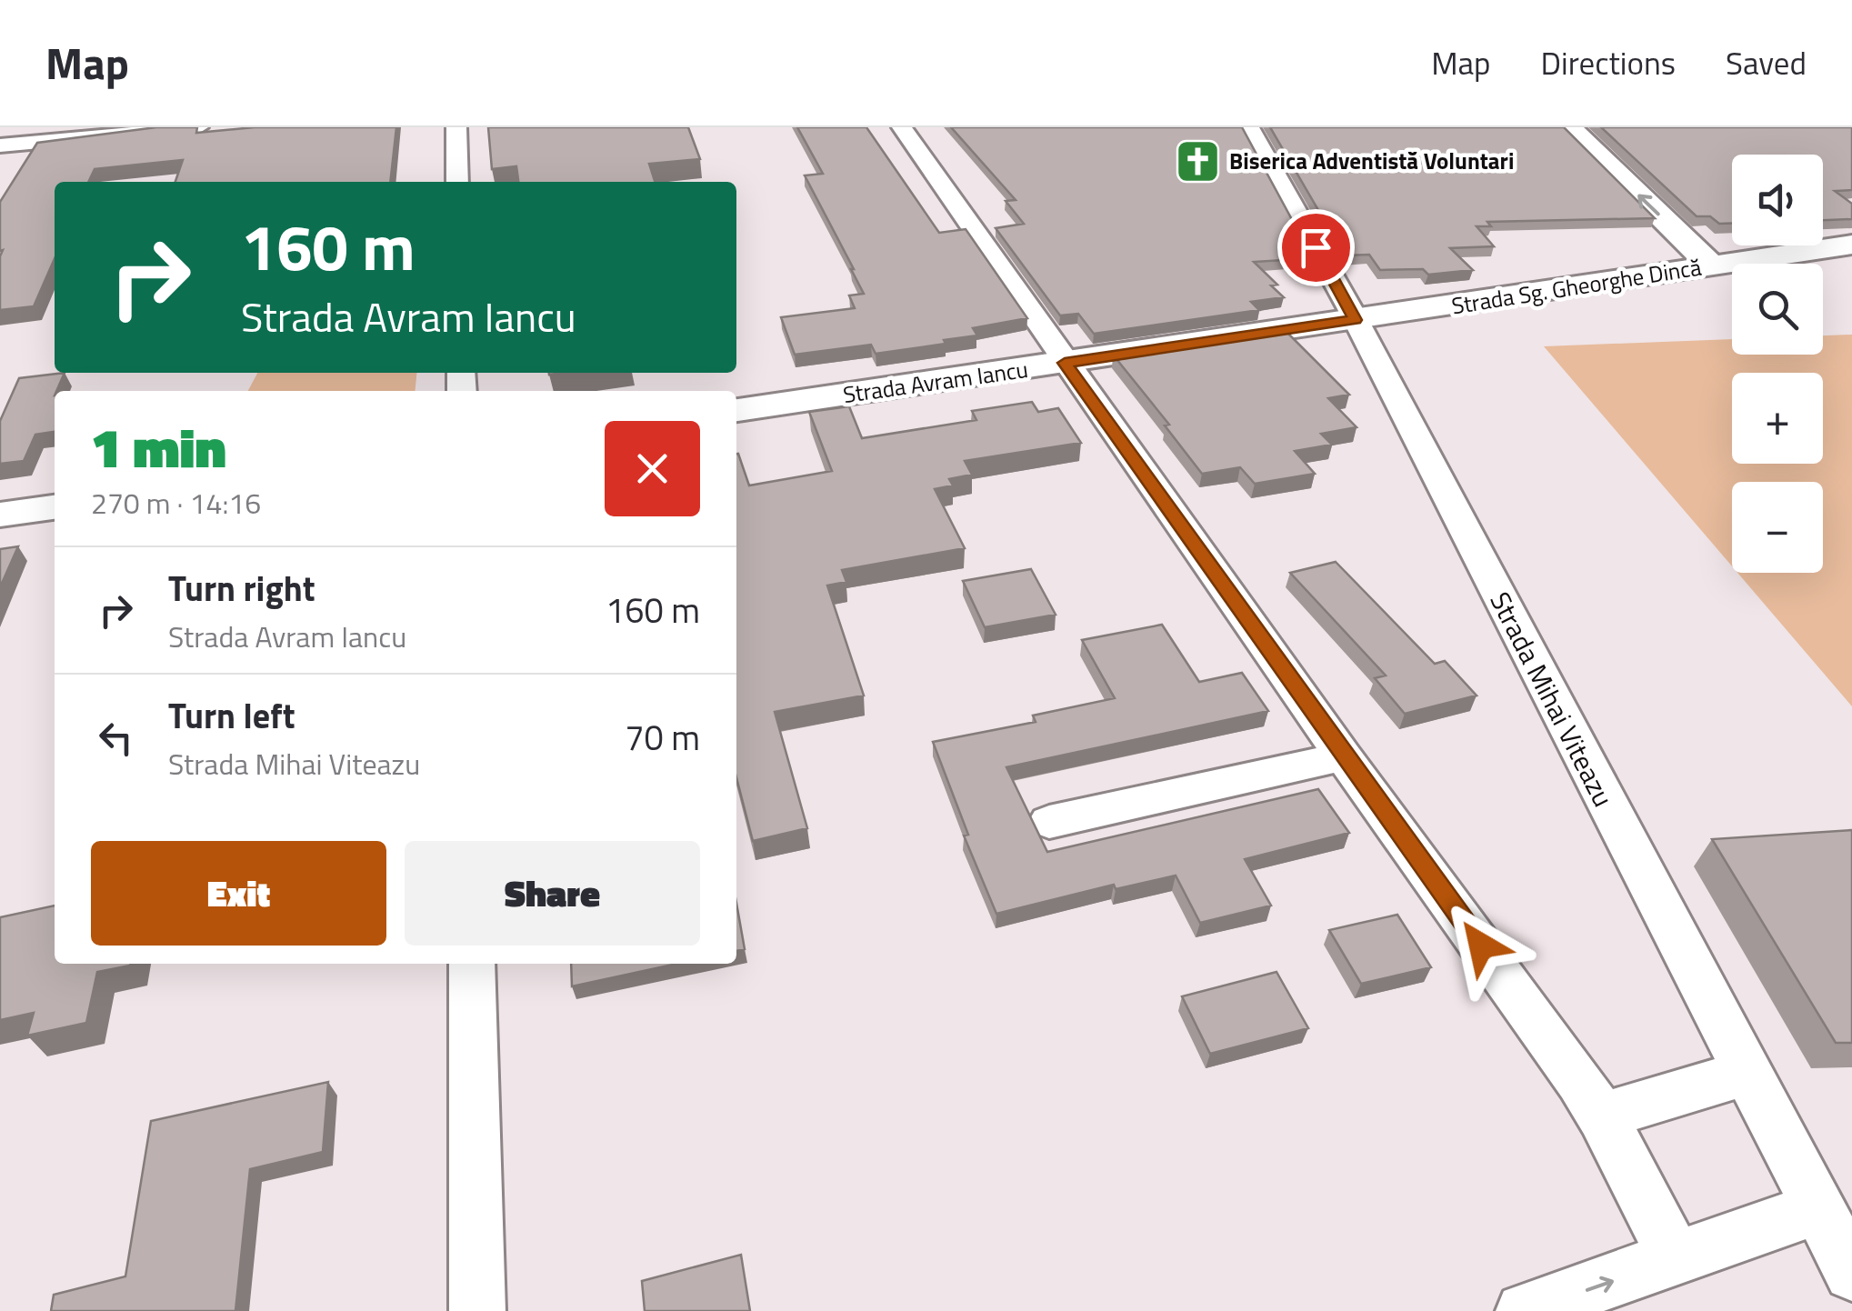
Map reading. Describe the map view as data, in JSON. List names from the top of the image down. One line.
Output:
{"streets":{"street":["Strada Sg. Gheorghe Dincă","Strada Avram Iancu","Strada Mihai Viteazu"]},"crossings":[["Strada Sg. Gheorghe Dincă","Strada Avram Iancu"],["Strada Sg. Gheorghe Dincă","Strada Mihai Viteazu"],["Strada Avram Iancu","Strada Mihai Viteazu"]],"places":{"church":["Biserica Adventistă Voluntari"]},"page":{"header":"Map","nav":["Map","Directions","Saved"],"map_buttons":["+","−"],"turn":["160 m","Strada Avram Iancu"],"heading":["1 min","270 m · 14:16"],"list":[{"name":"Turn right","note":"Strada Avram Iancu","value":"160 m"},{"name":"Turn left","note":"Strada Mihai Viteazu","value":"70 m"}],"buttons":["Exit","Share"]}}
